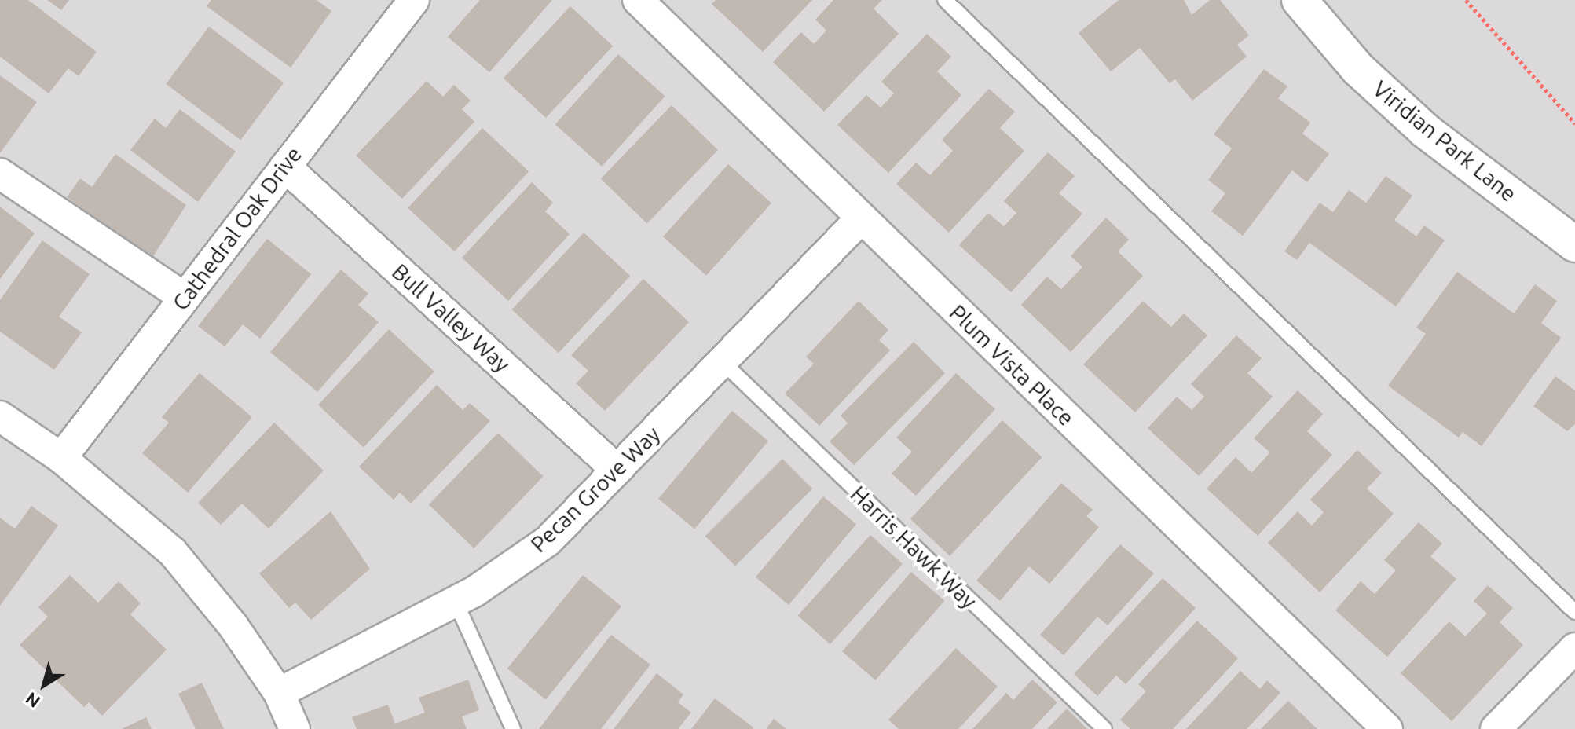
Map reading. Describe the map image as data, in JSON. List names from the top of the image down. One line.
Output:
{"streets":{"street":["Viridian Park Lane","Cathedral Oak Drive","Bull Valley Way","Plum Vista Place","Pecan Grove Way"],"lane":["Harris Hawk Way"]},"crossings":[["Cathedral Oak Drive","Bull Valley Way"],["Bull Valley Way","Pecan Grove Way"],["Plum Vista Place","Pecan Grove Way"],["Pecan Grove Way","Harris Hawk Way"]],"north":"bottom left"}
